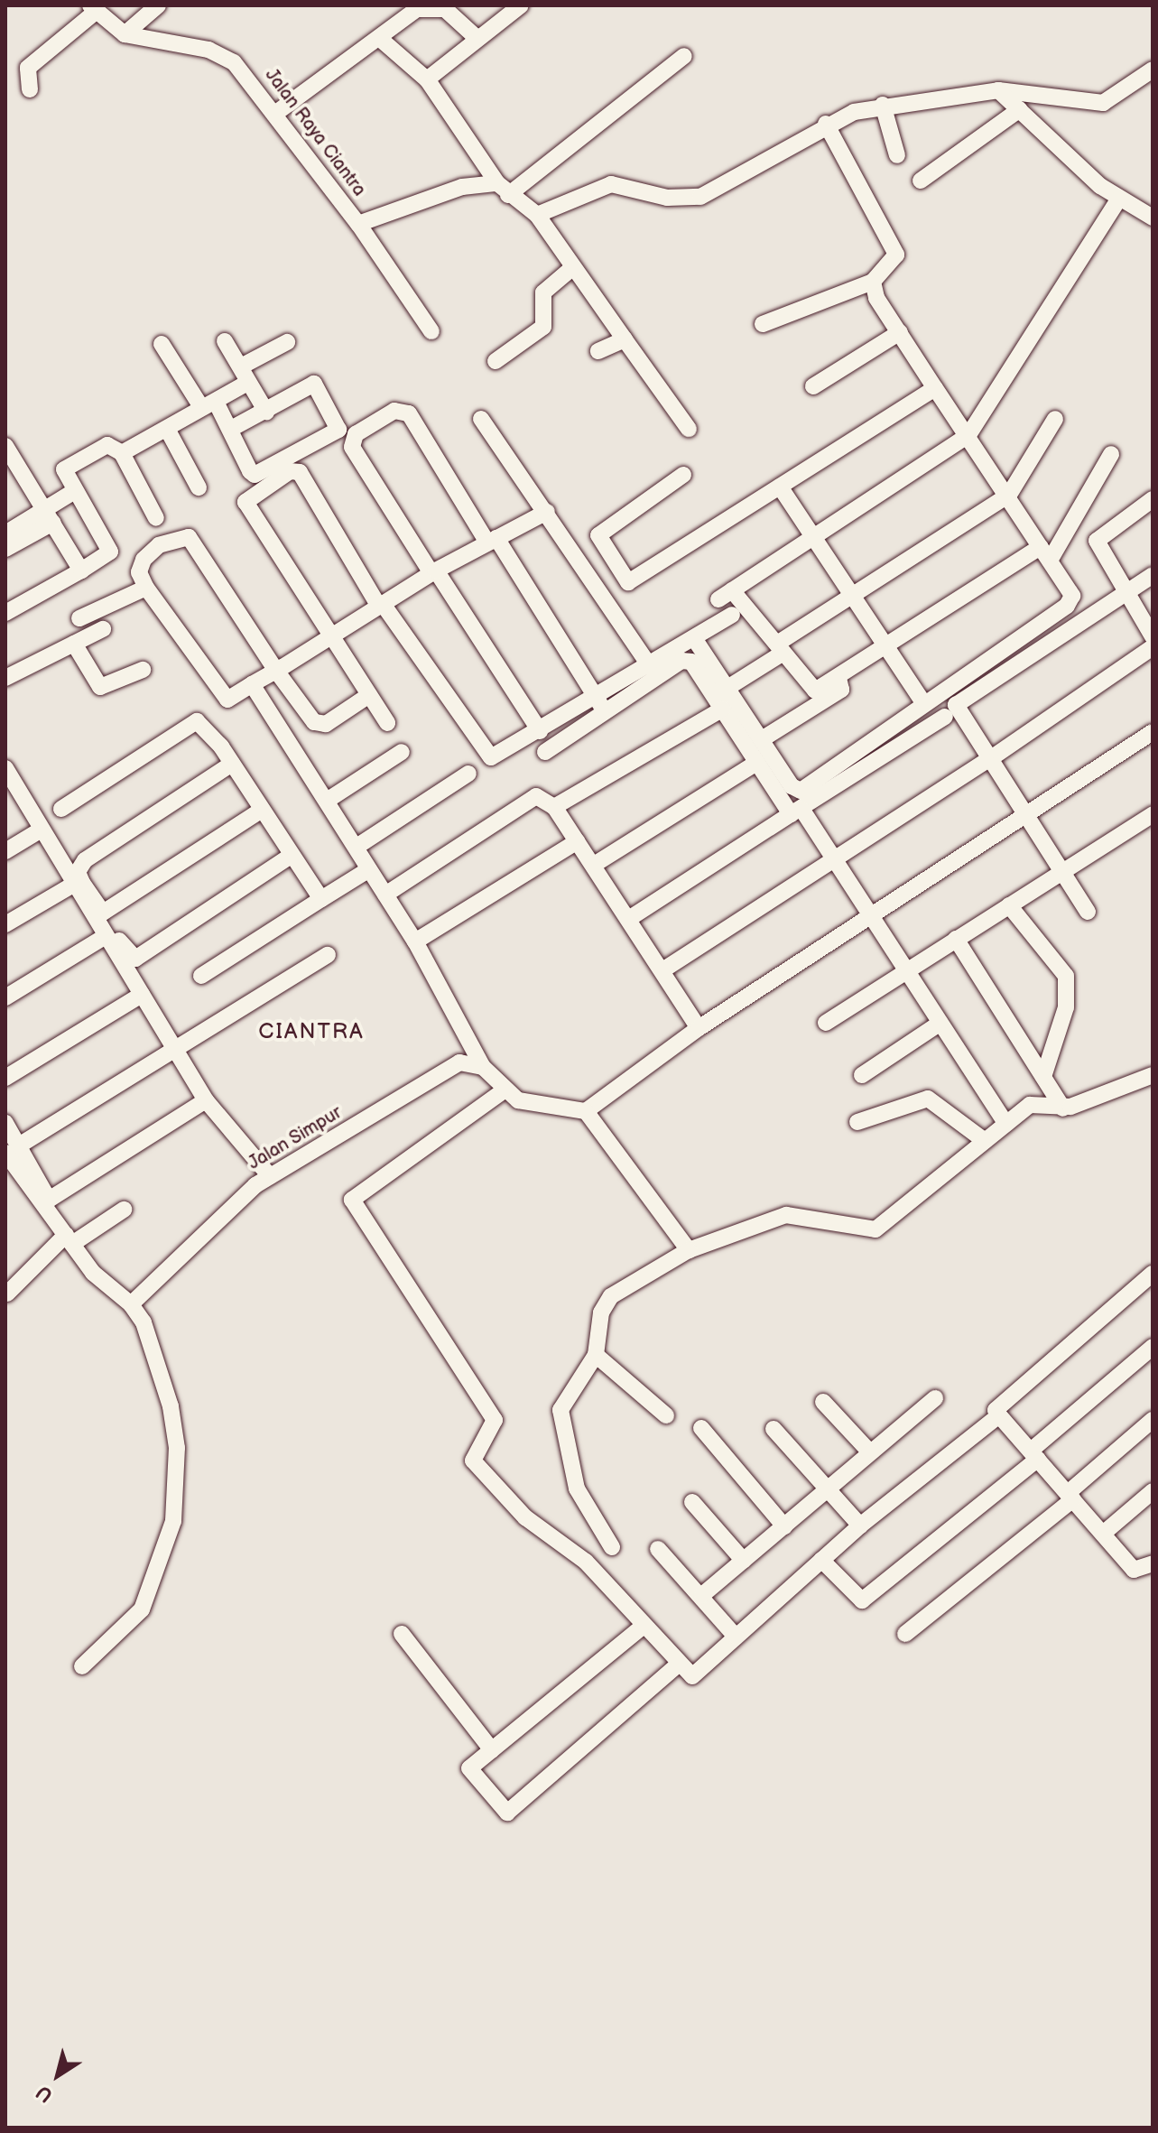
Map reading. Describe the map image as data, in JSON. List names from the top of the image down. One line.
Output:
{"streets":{"street":["Jalan Raya Ciantra","Jalan Simpur"]},"districts":["CIANTRA"],"north":"bottom left"}
